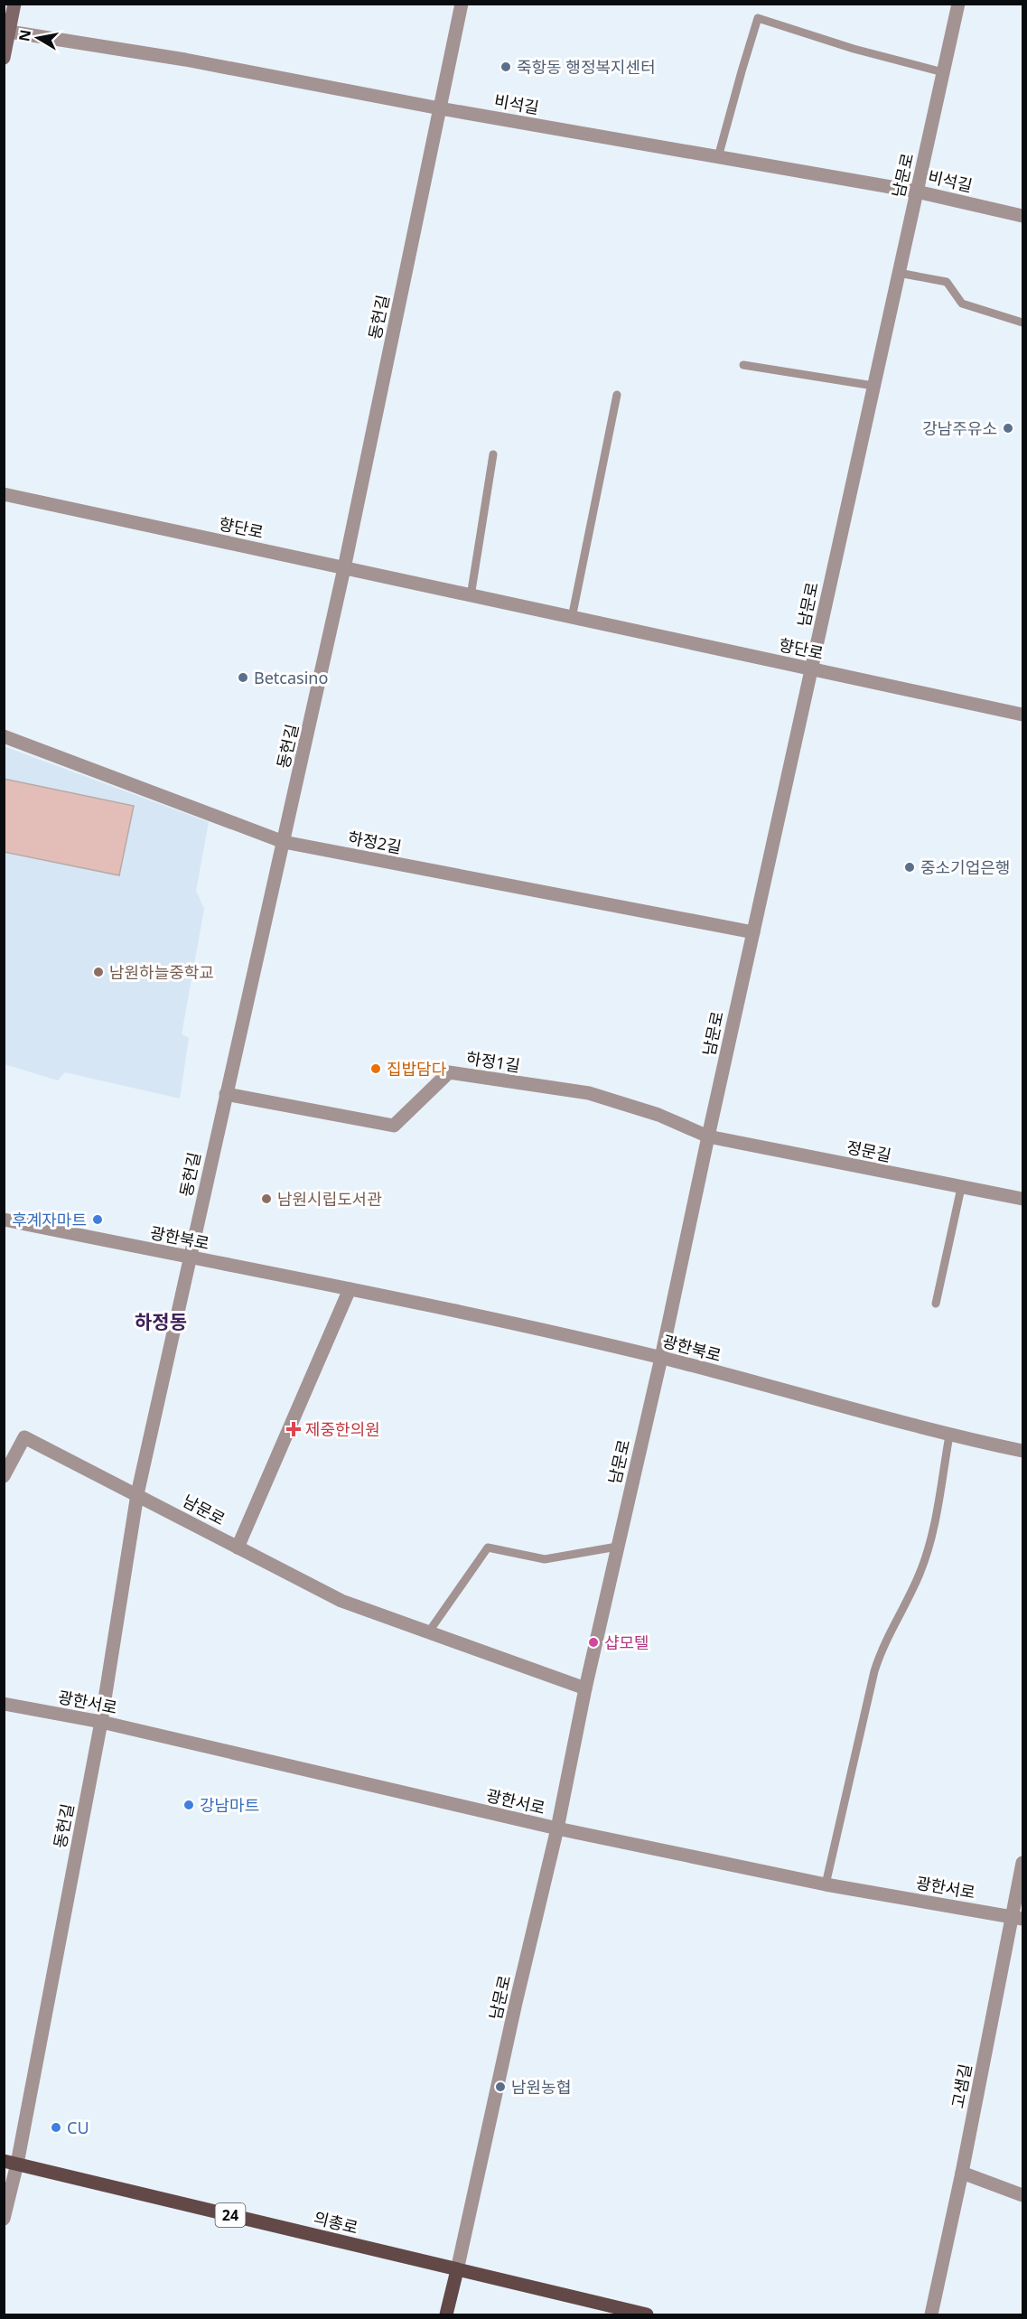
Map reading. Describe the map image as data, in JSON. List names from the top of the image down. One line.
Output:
{"streets":{"main road":["남문로","24","의총로"],"street":["비석길","동헌길","향단로","하정2길","하정1길","정문길","광한북로","광한서로","고샘길"]},"crossings":[["비석길","남문로"],["비석길","동헌길"],["남문로","동헌길"],["남문로","향단로"],["남문로","하정2길"],["남문로","하정1길"],["남문로","정문길"],["남문로","광한북로"],["남문로","광한서로"],["남문로","의총로"],["동헌길","향단로"],["동헌길","하정2길"],["동헌길","하정1길"],["동헌길","광한북로"],["동헌길","광한서로"],["동헌길","의총로"],["하정1길","정문길"],["광한서로","고샘길"]],"districts":["하정동"],"places":{"other":["죽항동 행정복지센터","강남주유소","Betcasino","중소기업은행","남원하늘중학교","집밥담다","남원시립도서관","후계자마트","샵모텔","강남마트","남원농협","CU"],"health":["제중한의원"]},"north":"left"}
